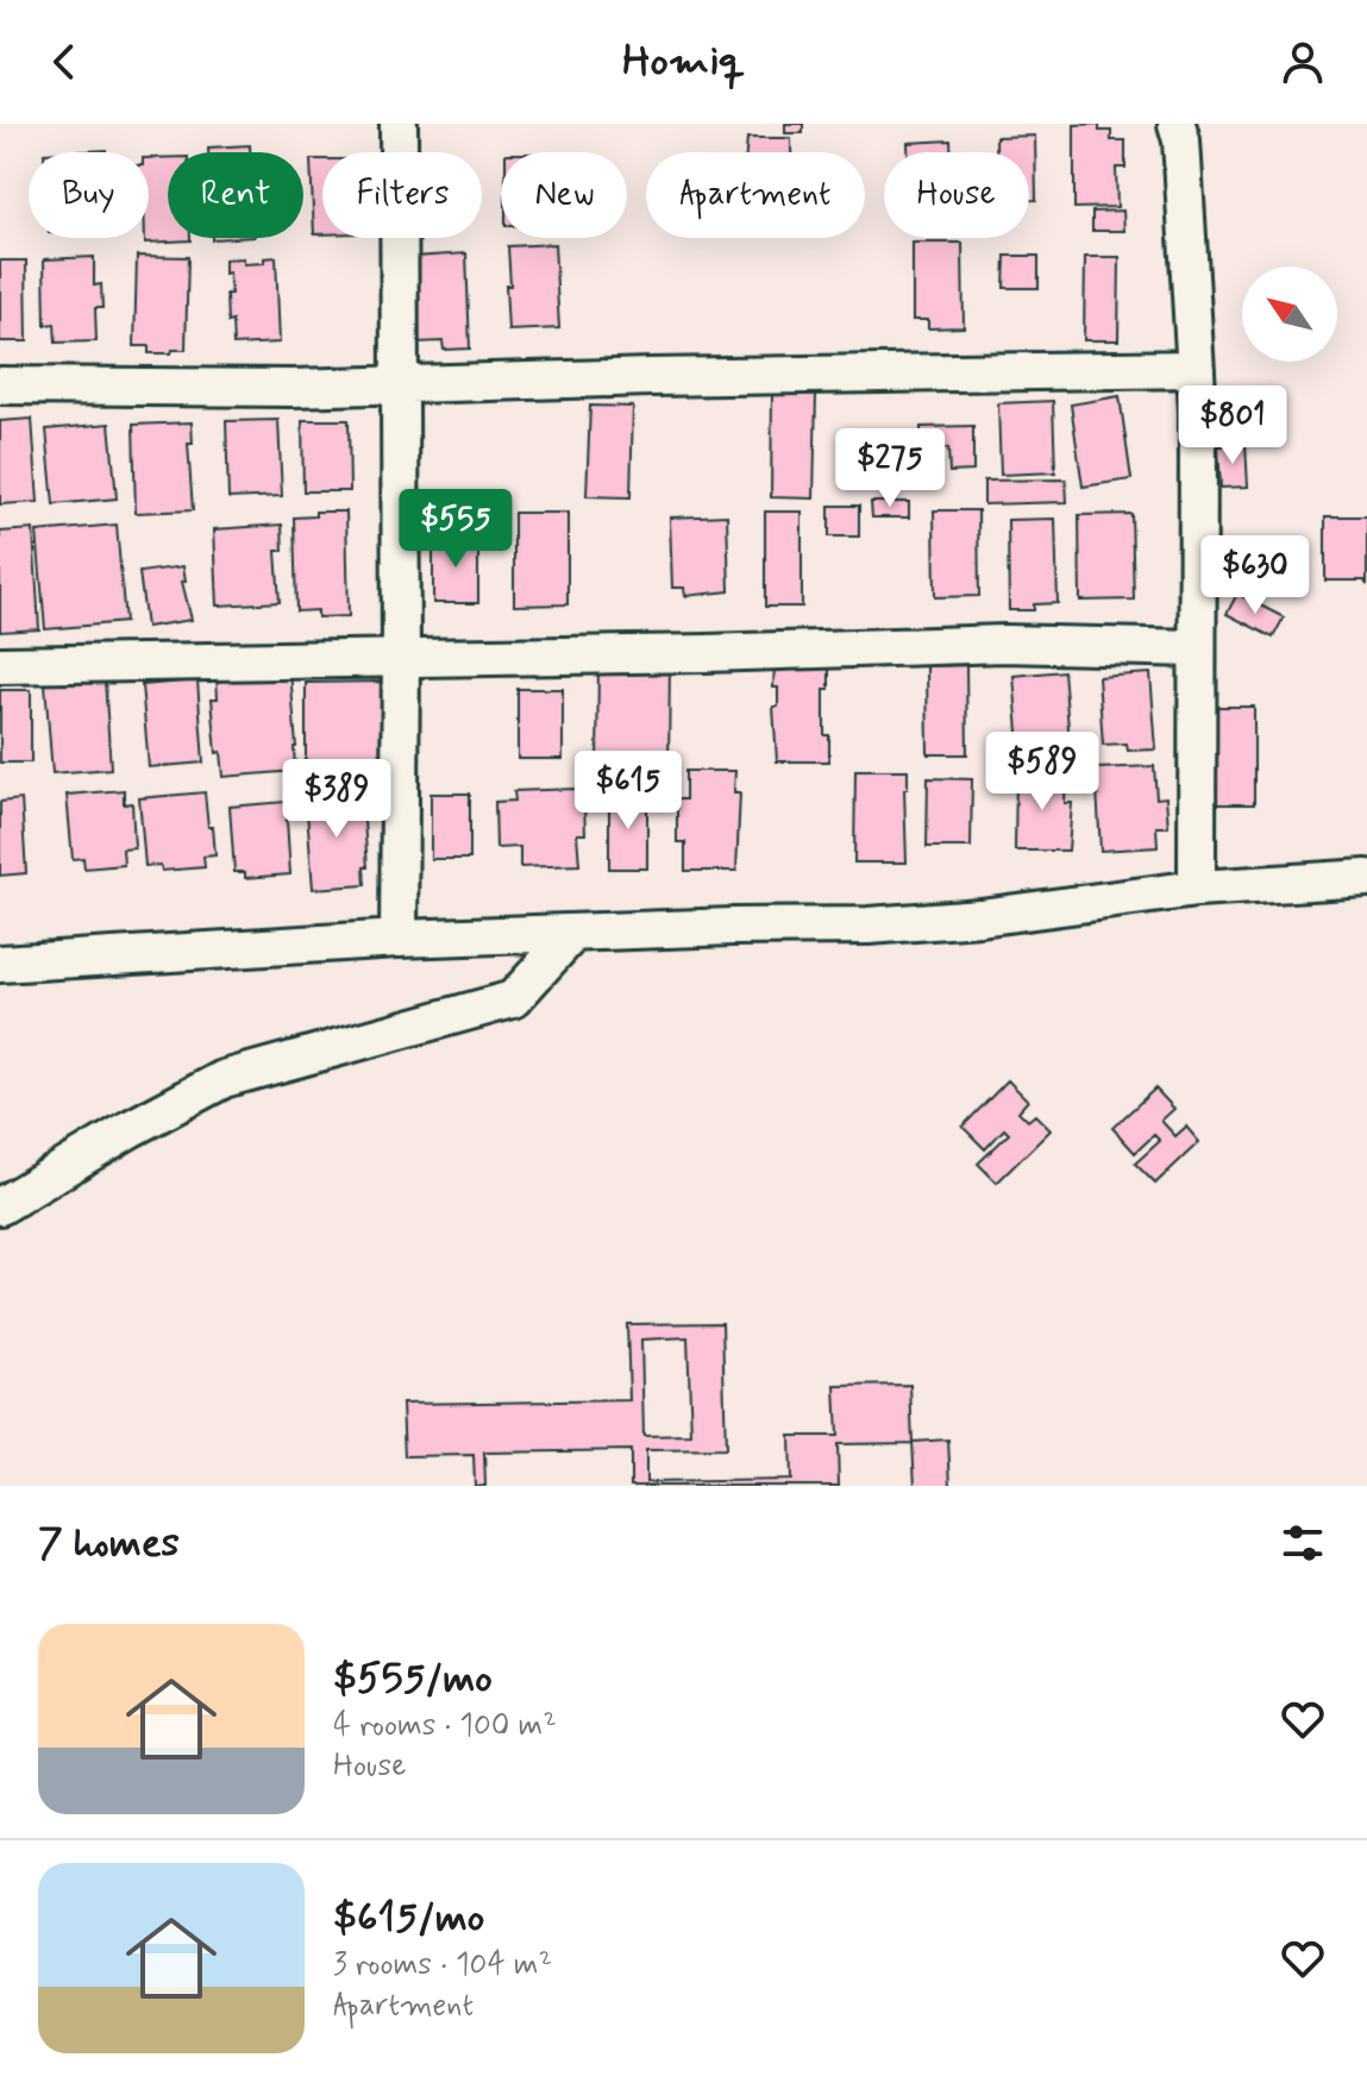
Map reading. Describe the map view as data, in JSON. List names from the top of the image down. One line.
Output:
{"north":"top left","page":{"header":"Homiq","chip":["Buy","Rent","Filters","New","Apartment","House"],"price":["$801","$275","$555","$630","$589","$615","$389"],"heading":"7 homes","list":[{"name":"$555/mo","note":"4 rooms · 100 m² · House"},{"name":"$615/mo","note":"3 rooms · 104 m² · Apartment"}]}}
